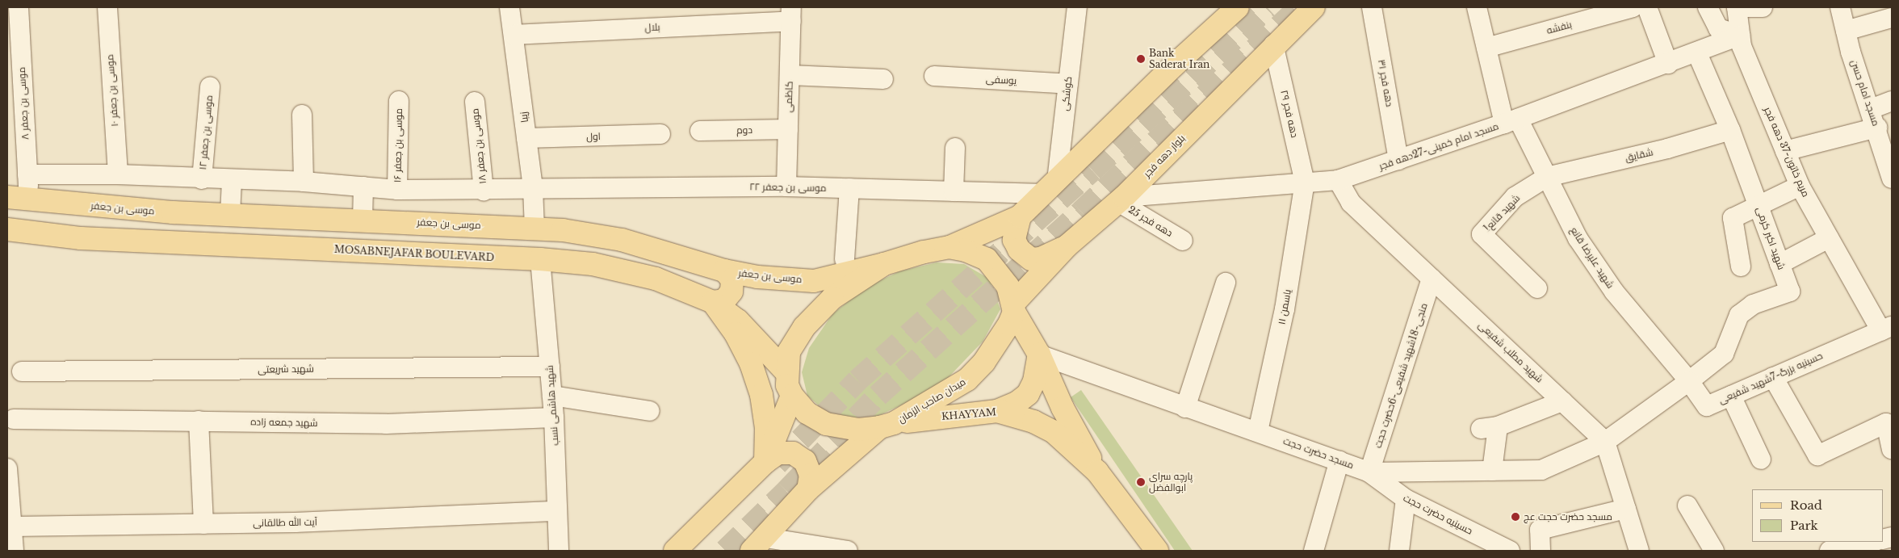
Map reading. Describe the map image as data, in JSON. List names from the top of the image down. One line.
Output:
{"streets":{"main road":["بلوار دهه فجر","موسی بن جعفر","MOSABNEJAFAR BOULEVARD","میدان صاحب الزمان","KHAYYAM"],"street":["بلال","بنفشه","یوسفی","دهه فجر ۳۱","موسی بن جعفر ۱۰","مسجد امام حسن","کوشکی","کاظمی","موسی بن جعفر ۸","دهه فجر ۲۹","زیبا","دوم","موسی بن جعفر ۱۲","اول","موسی بن جعفر ۱۶","موسی بن جعفر ۱۸","مسجد امام خمینی-27دهه فجر","مریم خاتون-37 دهه فجر","شقایق","موسی بن جعفر ۲۲","1شهید قانع","دهه فجر 25","شهید اکبر کرمی","شهید علیرضا قانع","یاسمن ۱۱","شهید مطلب شفیعی","شهید شریعتی","منجی-18شهید شفیعی-6حضرت حجت","حسینیه بزرگ-7شهید شفیعی","شهید هاشمی نسب","شهید جمعه زاده","مسجد حضرت حجت","حسینیه حضرت حجت","آیت الله طالقانی"]},"crossings":[["بلال","کاظمی"],["بلال","زیبا"],["بنفشه","شهید علیرضا قانع"],["یوسفی","کوشکی"],["دهه فجر ۳۱","مسجد امام خمینی-27دهه فجر"],["موسی بن جعفر ۱۰","موسی بن جعفر ۲۲"],["کوشکی","موسی بن جعفر ۲۲"],["کاظمی","دوم"],["کاظمی","موسی بن جعفر ۲۲"],["موسی بن جعفر ۸","موسی بن جعفر ۲۲"],["موسی بن جعفر ۸","موسی بن جعفر"],["دهه فجر ۲۹","مسجد امام خمینی-27دهه فجر"],["دهه فجر ۲۹","بلوار دهه فجر"],["دهه فجر ۲۹","یاسمن ۱۱"],["زیبا","اول"],["زیبا","موسی بن جعفر ۲۲"],["زیبا","موسی بن جعفر"],["موسی بن جعفر ۱۲","موسی بن جعفر ۲۲"],["موسی بن جعفر ۱۶","موسی بن جعفر ۲۲"],["موسی بن جعفر ۱۸","موسی بن جعفر ۲۲"],["مسجد امام خمینی-27دهه فجر","مریم خاتون-37 دهه فجر"],["مسجد امام خمینی-27دهه فجر","بلوار دهه فجر"],["مسجد امام خمینی-27دهه فجر","دهه فجر 25"],["مسجد امام خمینی-27دهه فجر","شهید اکبر کرمی"],["مسجد امام خمینی-27دهه فجر","شهید علیرضا قانع"],["مسجد امام خمینی-27دهه فجر","یاسمن ۱۱"],["مسجد امام خمینی-27دهه فجر","شهید مطلب شفیعی"],["مریم خاتون-37 دهه فجر","حسینیه بزرگ-7شهید شفیعی"],["شقایق","1شهید قانع"],["شقایق","شهید اکبر کرمی"],["شقایق","شهید علیرضا قانع"],["بلوار دهه فجر","دهه فجر 25"],["بلوار دهه فجر","میدان صاحب الزمان"],["بلوار دهه فجر","KHAYYAM"],["موسی بن جعفر","میدان صاحب الزمان"],["1شهید قانع","شهید علیرضا قانع"],["شهید اکبر کرمی","شهید علیرضا قانع"],["شهید اکبر کرمی","حسینیه بزرگ-7شهید شفیعی"],["MOSABNEJAFAR BOULEVARD","میدان صاحب الزمان"],["MOSABNEJAFAR BOULEVARD","شهید هاشمی نسب"],["شهید علیرضا قانع","حسینیه بزرگ-7شهید شفیعی"],["یاسمن ۱۱","مسجد حضرت حجت"],["شهید مطلب شفیعی","منجی-18شهید شفیعی-6حضرت حجت"],["شهید مطلب شفیعی","مسجد حضرت حجت"],["شهید شریعتی","شهید هاشمی نسب"],["منجی-18شهید شفیعی-6حضرت حجت","مسجد حضرت حجت"],["منجی-18شهید شفیعی-6حضرت حجت","حسینیه حضرت حجت"],["میدان صاحب الزمان","KHAYYAM"],["شهید هاشمی نسب","شهید جمعه زاده"],["شهید هاشمی نسب","آیت الله طالقانی"],["KHAYYAM","مسجد حضرت حجت"],["مسجد حضرت حجت","حسینیه حضرت حجت"]],"places":["Bank Saderat Iran","پارچه سرای ابوالفضل","مسجد حضرت حجت عج"],"legend":["Road","Park"]}
